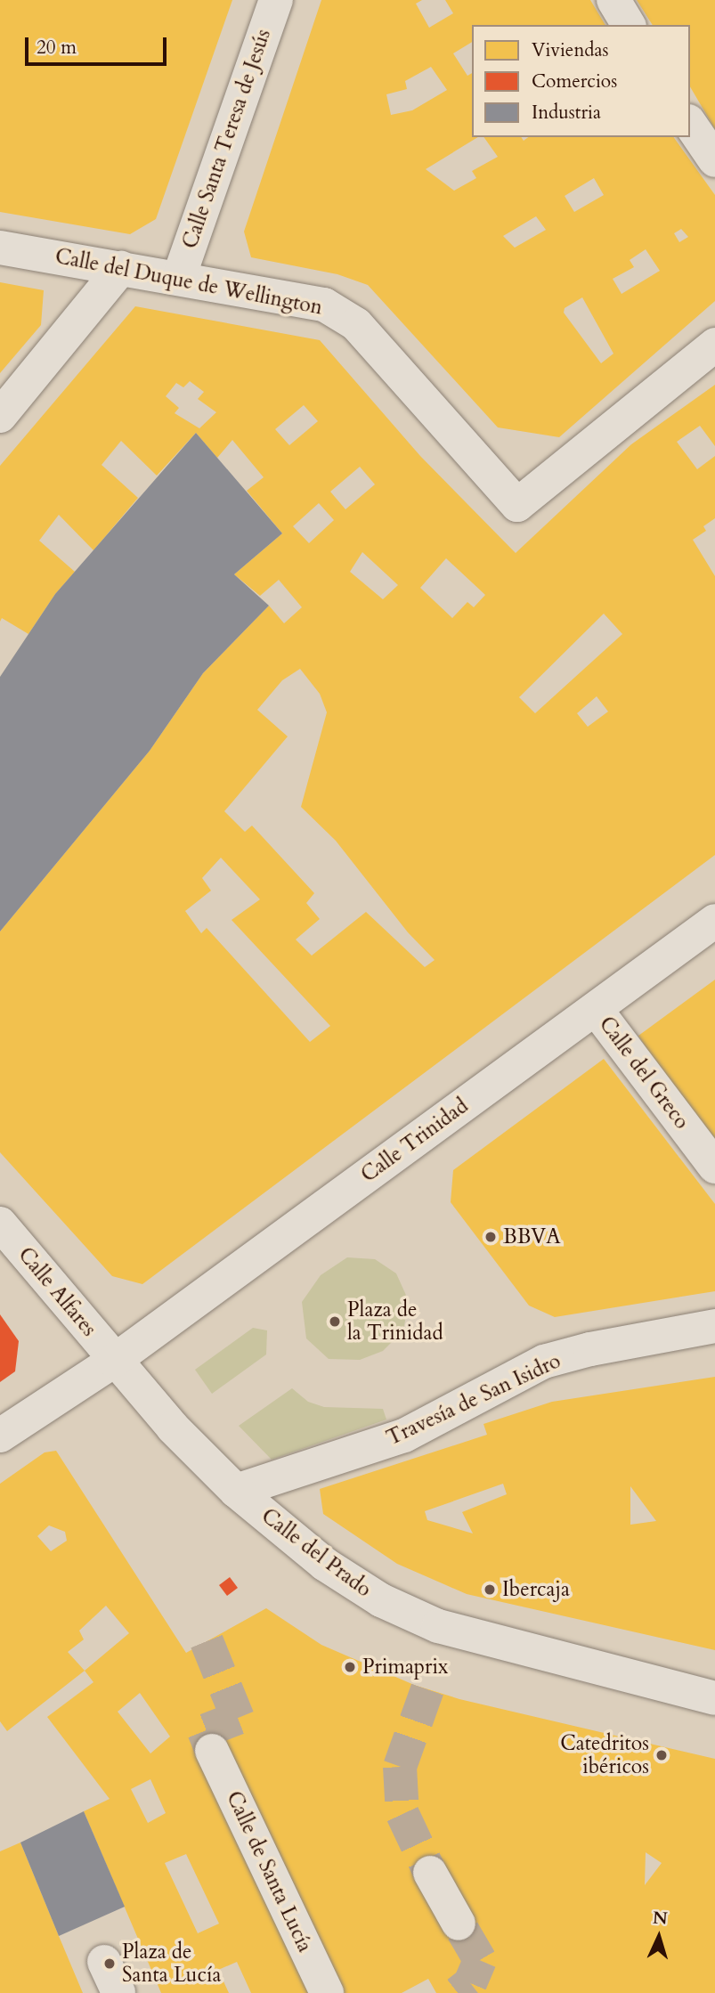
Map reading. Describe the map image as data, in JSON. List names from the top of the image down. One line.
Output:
{"streets":{"street":["Calle Santa Teresa de Jesús","Calle del Duque de Wellington","Calle del Greco","Calle Trinidad","Calle Alfares","Travesía de San Isidro","Calle del Prado","Calle de Santa Lucía"]},"crossings":[["Calle Santa Teresa de Jesús","Calle del Duque de Wellington"],["Calle del Greco","Calle Trinidad"],["Calle Trinidad","Calle Alfares"],["Calle Trinidad","Calle del Prado"],["Calle Alfares","Calle del Prado"],["Travesía de San Isidro","Calle del Prado"]],"places":["BBVA","Plaza de la Trinidad","Ibercaja","Primaprix","Catedritos ibéricos","Plaza de Santa Lucía"],"legend":["Viviendas","Comercios","Industria"],"scale_bar":"20 m","north":"top"}
